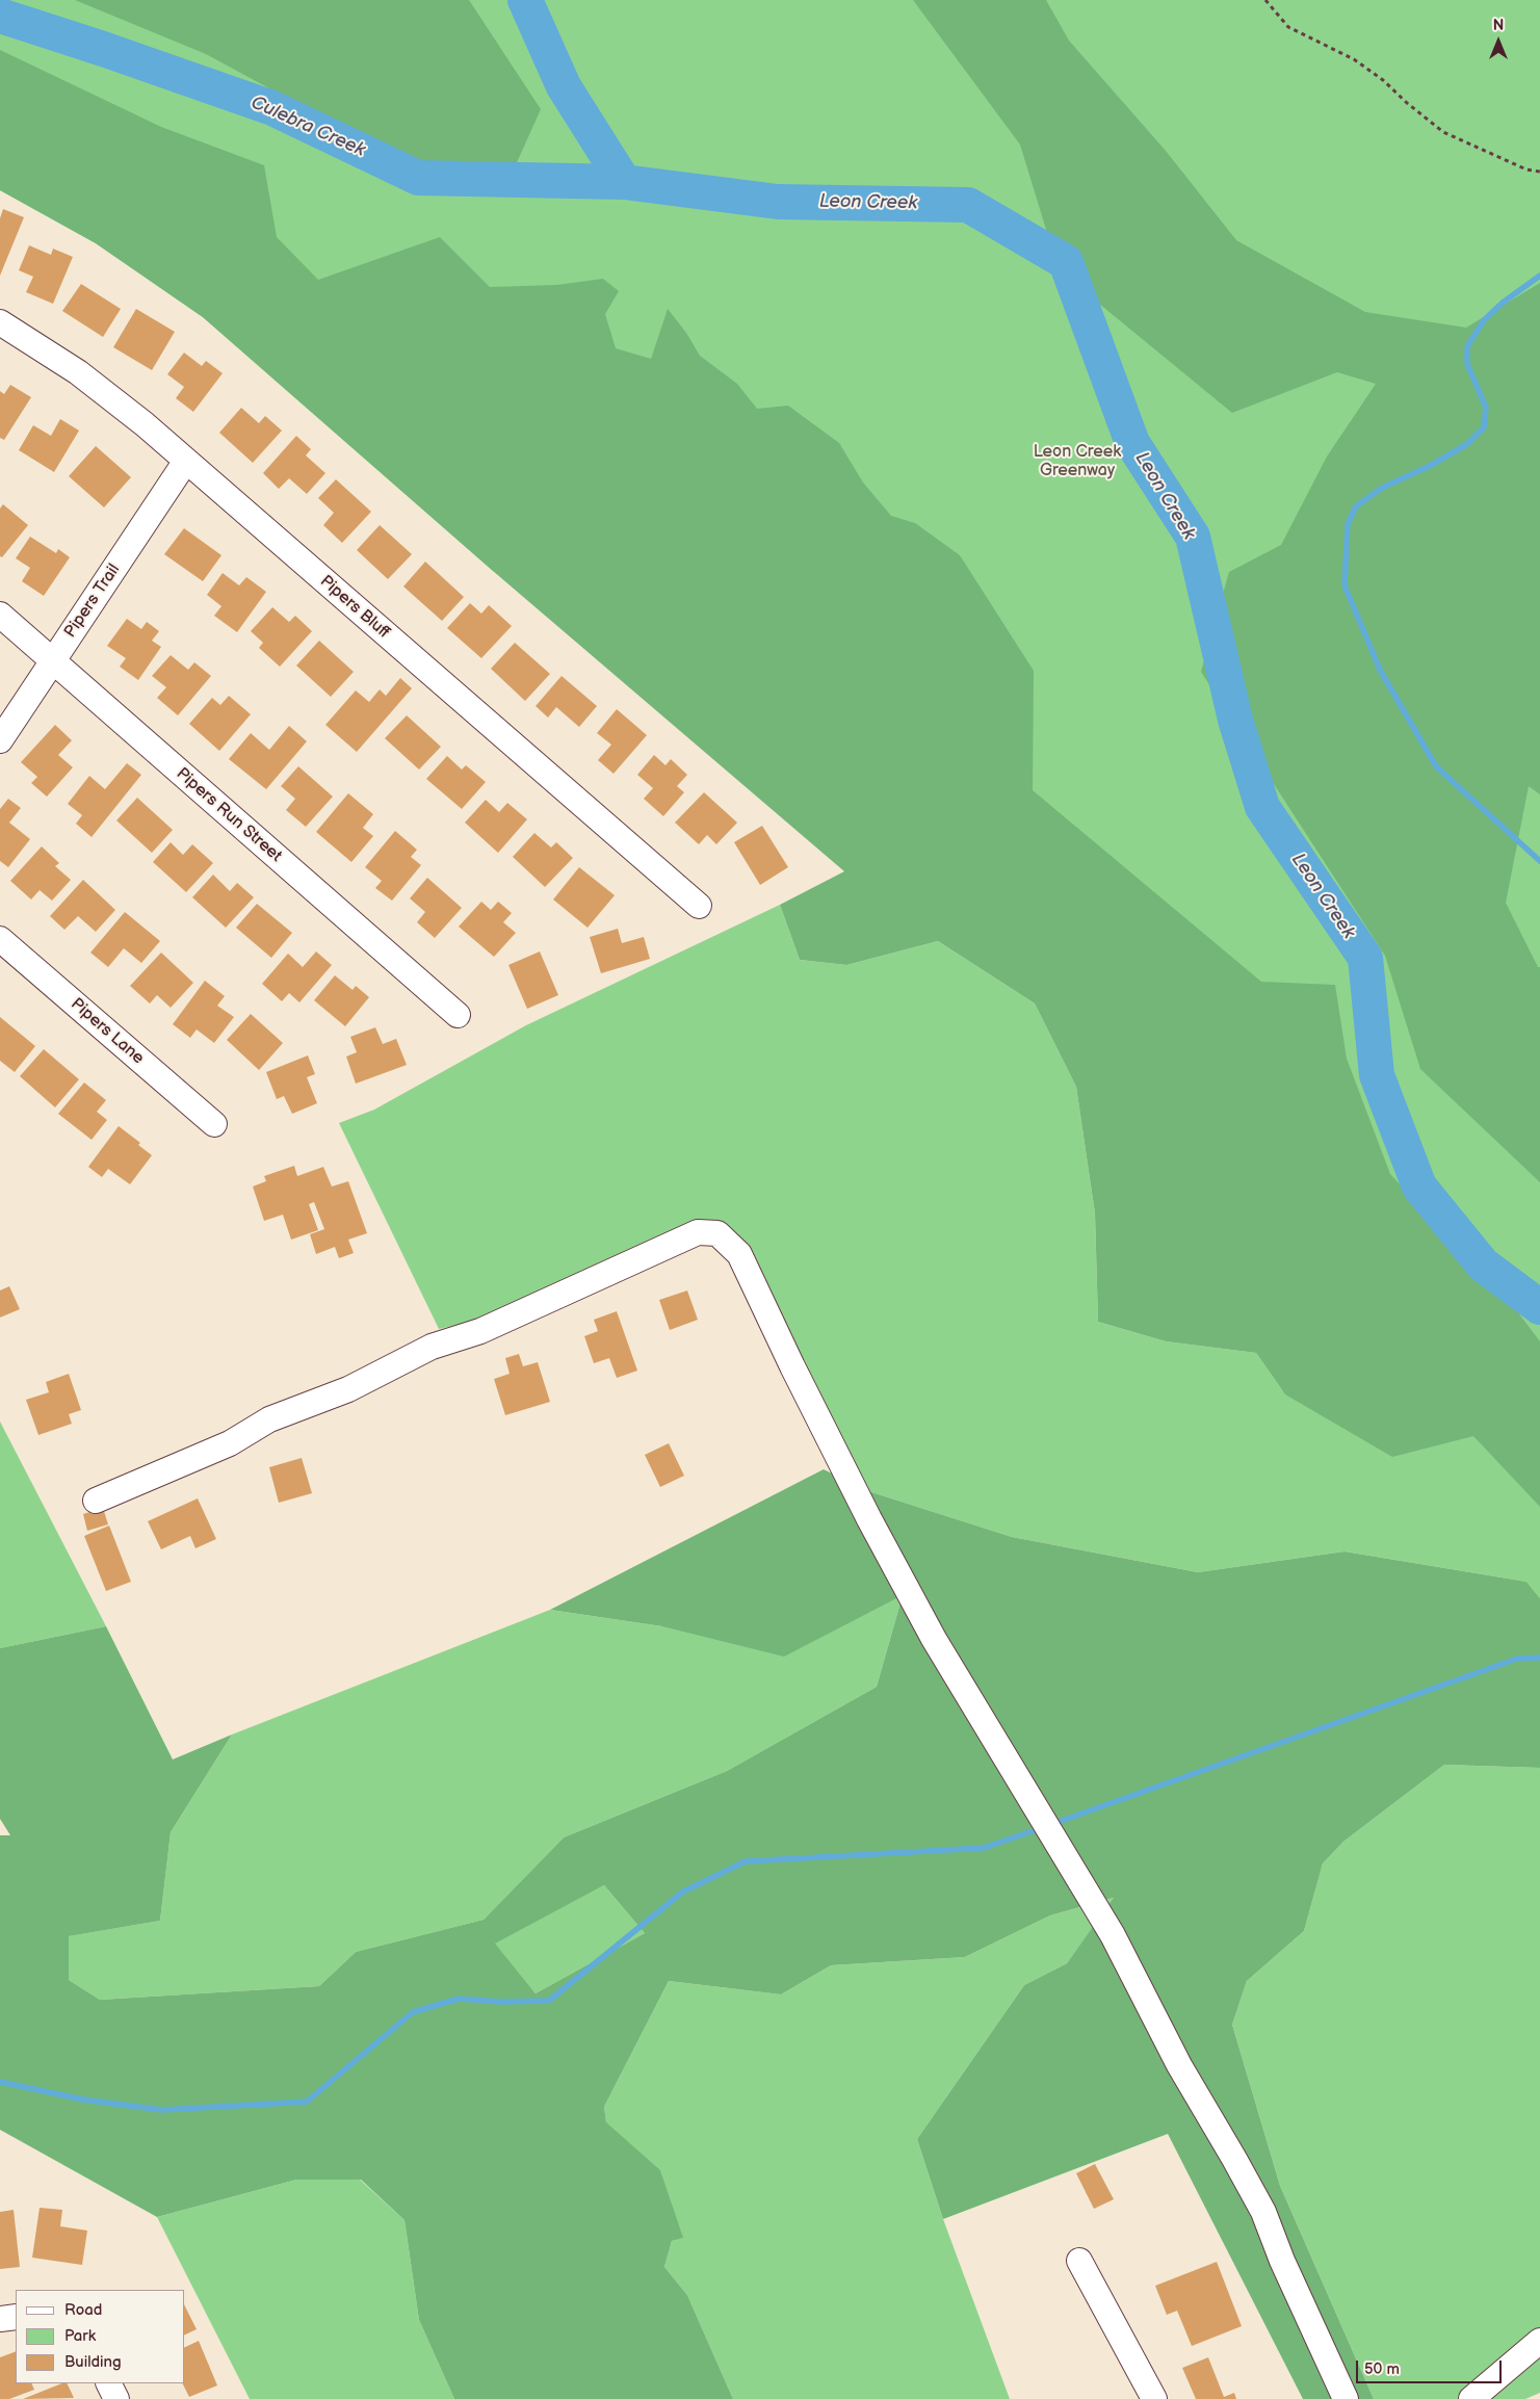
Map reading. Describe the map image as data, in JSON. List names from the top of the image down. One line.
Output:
{"streets":{"street":["Pipers Trail","Pipers Bluff","Pipers Run Street","Pipers Lane"]},"crossings":[["Pipers Trail","Pipers Bluff"],["Pipers Trail","Pipers Run Street"]],"water":["Culebra Creek","Leon Creek"],"parks":["Leon Creek Greenway"],"legend":["Road","Park","Building"],"scale_bar":"50 m","north":"top"}
